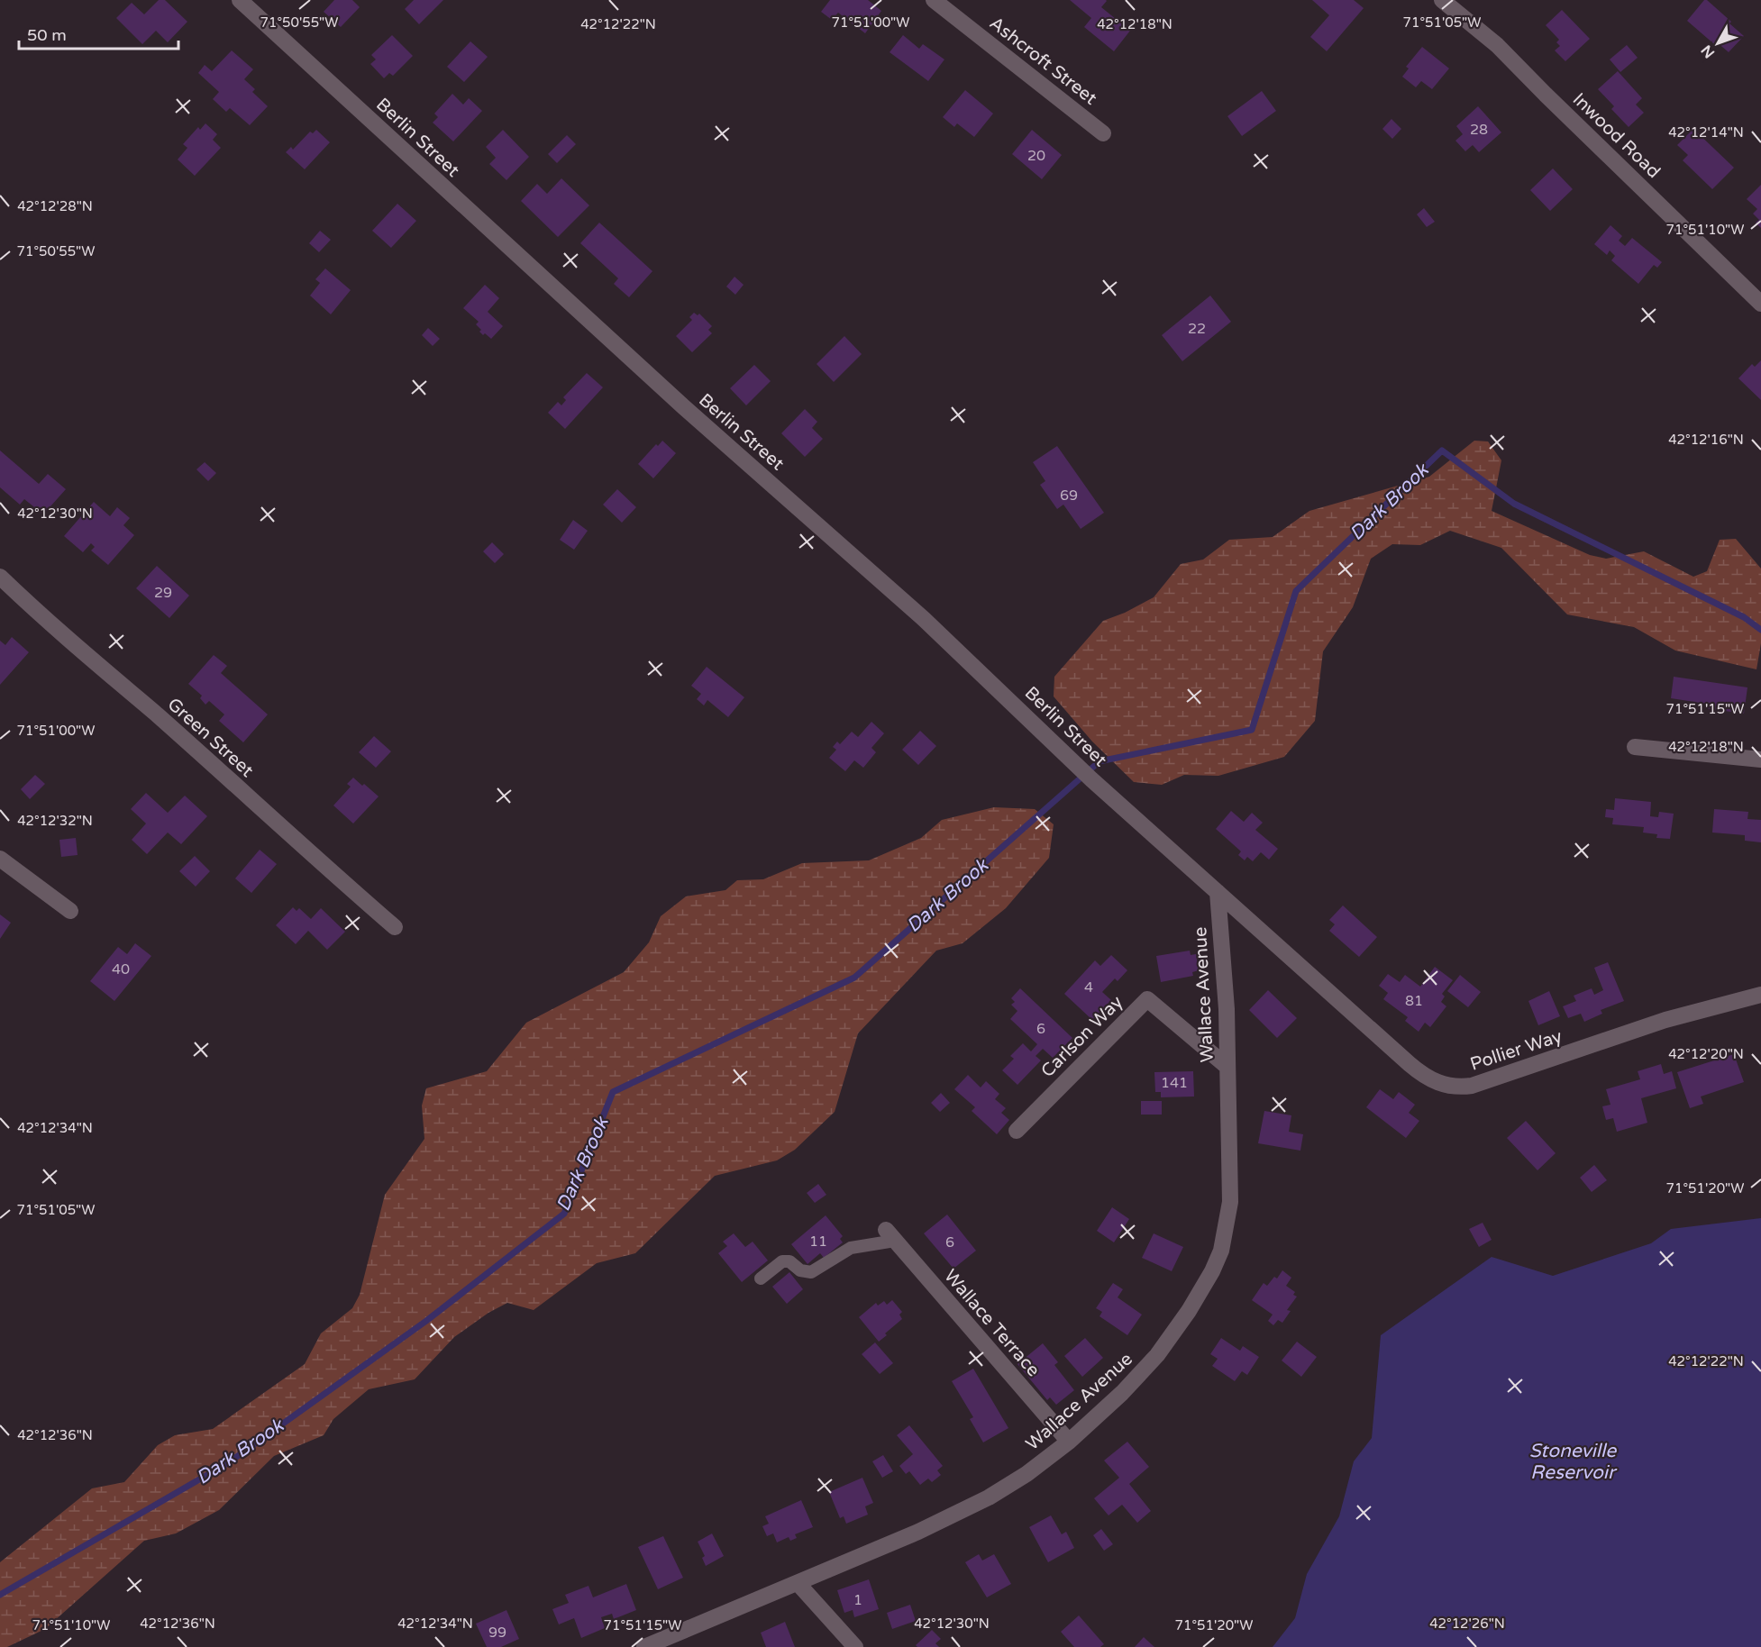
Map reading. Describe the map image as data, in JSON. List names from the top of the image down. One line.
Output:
{"streets":{"street":["Ashcroft Street","Inwood Road","Berlin Street","Green Street","Wallace Avenue","Carlson Way","Pollier Way","Wallace Terrace"]},"crossings":[["Berlin Street","Wallace Avenue"],["Berlin Street","Pollier Way"],["Wallace Avenue","Carlson Way"],["Wallace Avenue","Pollier Way"],["Wallace Avenue","Wallace Terrace"]],"water":["Dark Brook","Stoneville Reservoir"],"house_numbers":["28","20","22","69","29","40","4","81","6","141","11","6","1","99"],"scale_bar":"50 m","north":"bottom left","coordinates":["71°50'55\"W","71°51'00\"W","71°51'05\"W","42°12'22\"N","42°12'18\"N","42°12'14\"N","42°12'28\"N","71°51'10\"W","42°12'16\"N","42°12'30\"N","71°51'15\"W","42°12'32\"N","42°12'20\"N","42°12'34\"N","71°51'20\"W","42°12'36\"N","42°12'26\"N"]}
